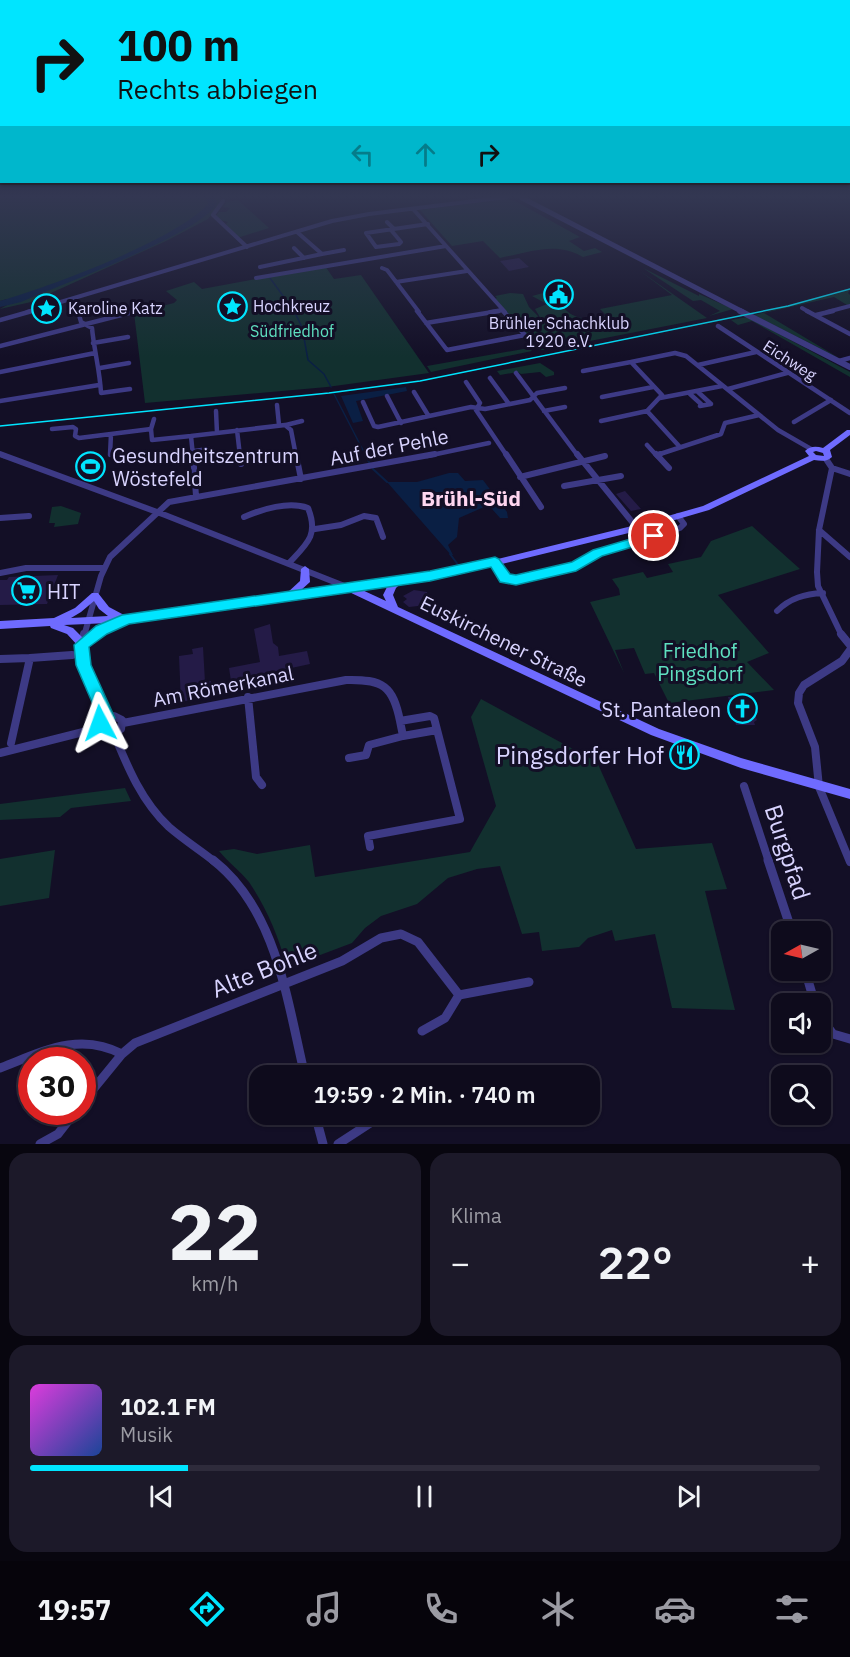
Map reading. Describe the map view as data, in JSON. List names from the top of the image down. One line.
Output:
{"streets":{"main road":["Euskirchener Straße"],"street":["Eichweg","Auf der Pehle","Am Römerkanal","Burgpfad","Alte Bohle"]},"districts":["Brühl-Süd"],"parks":["Südfriedhof","Friedhof Pingsdorf"],"places":{"public building":["Brühler Schachklub 1920 e.V."],"place":["Hochkreuz","Karoline Katz"],"sports":["Gesundheitszentrum Wöstefeld"],"supermarket":["HIT"],"church":["St. Pantaleon"],"restaurant":["Pingsdorfer Hof"]},"north":"left","page":{"turn":["100 m","Rechts abbiegen"],"limit":"30","trip":"19:59 · 2 Min. · 740 m","tile":[["22","km/h"],"Klima"],"heat":["−","22°","+"],"song":["102.1 FM","Musik"],"tabs":"19:57"}}
